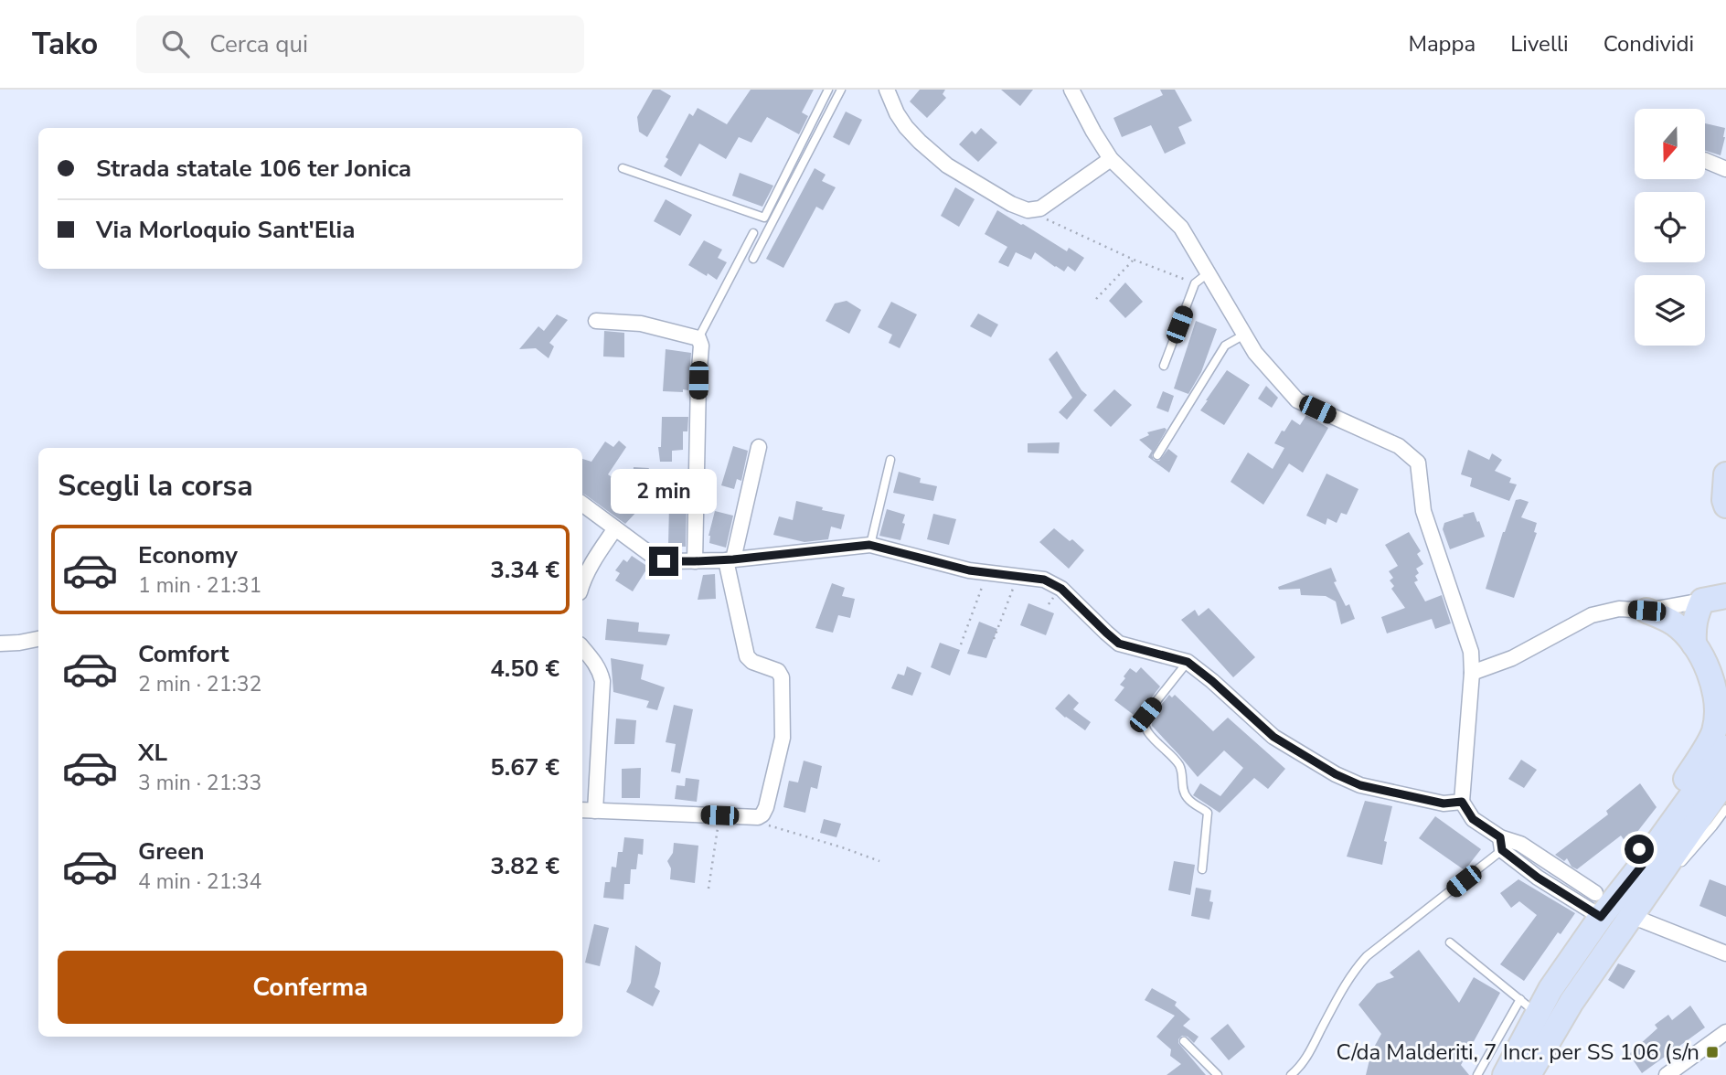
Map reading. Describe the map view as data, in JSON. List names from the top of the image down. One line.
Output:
{"places":{"transit":["C/da Malderiti, 7 Incr. per SS 106 (s/n"]},"north":"bottom","page":{"header":"Tako","search":"Cerca qui","nav":["Mappa","Livelli","Condividi"],"banner":["Strada statale 106 ter Jonica","Via Morloquio Sant'Elia"],"heading":"Scegli la corsa","bubble":"2 min","list":[{"name":"Economy","note":"1 min · 21:31","value":"3.34 €"},{"name":"Comfort","note":"2 min · 21:32","value":"4.50 €"},{"name":"XL","note":"3 min · 21:33","value":"5.67 €"},{"name":"Green","note":"4 min · 21:34","value":"3.82 €"}],"buttons":"Conferma"}}
